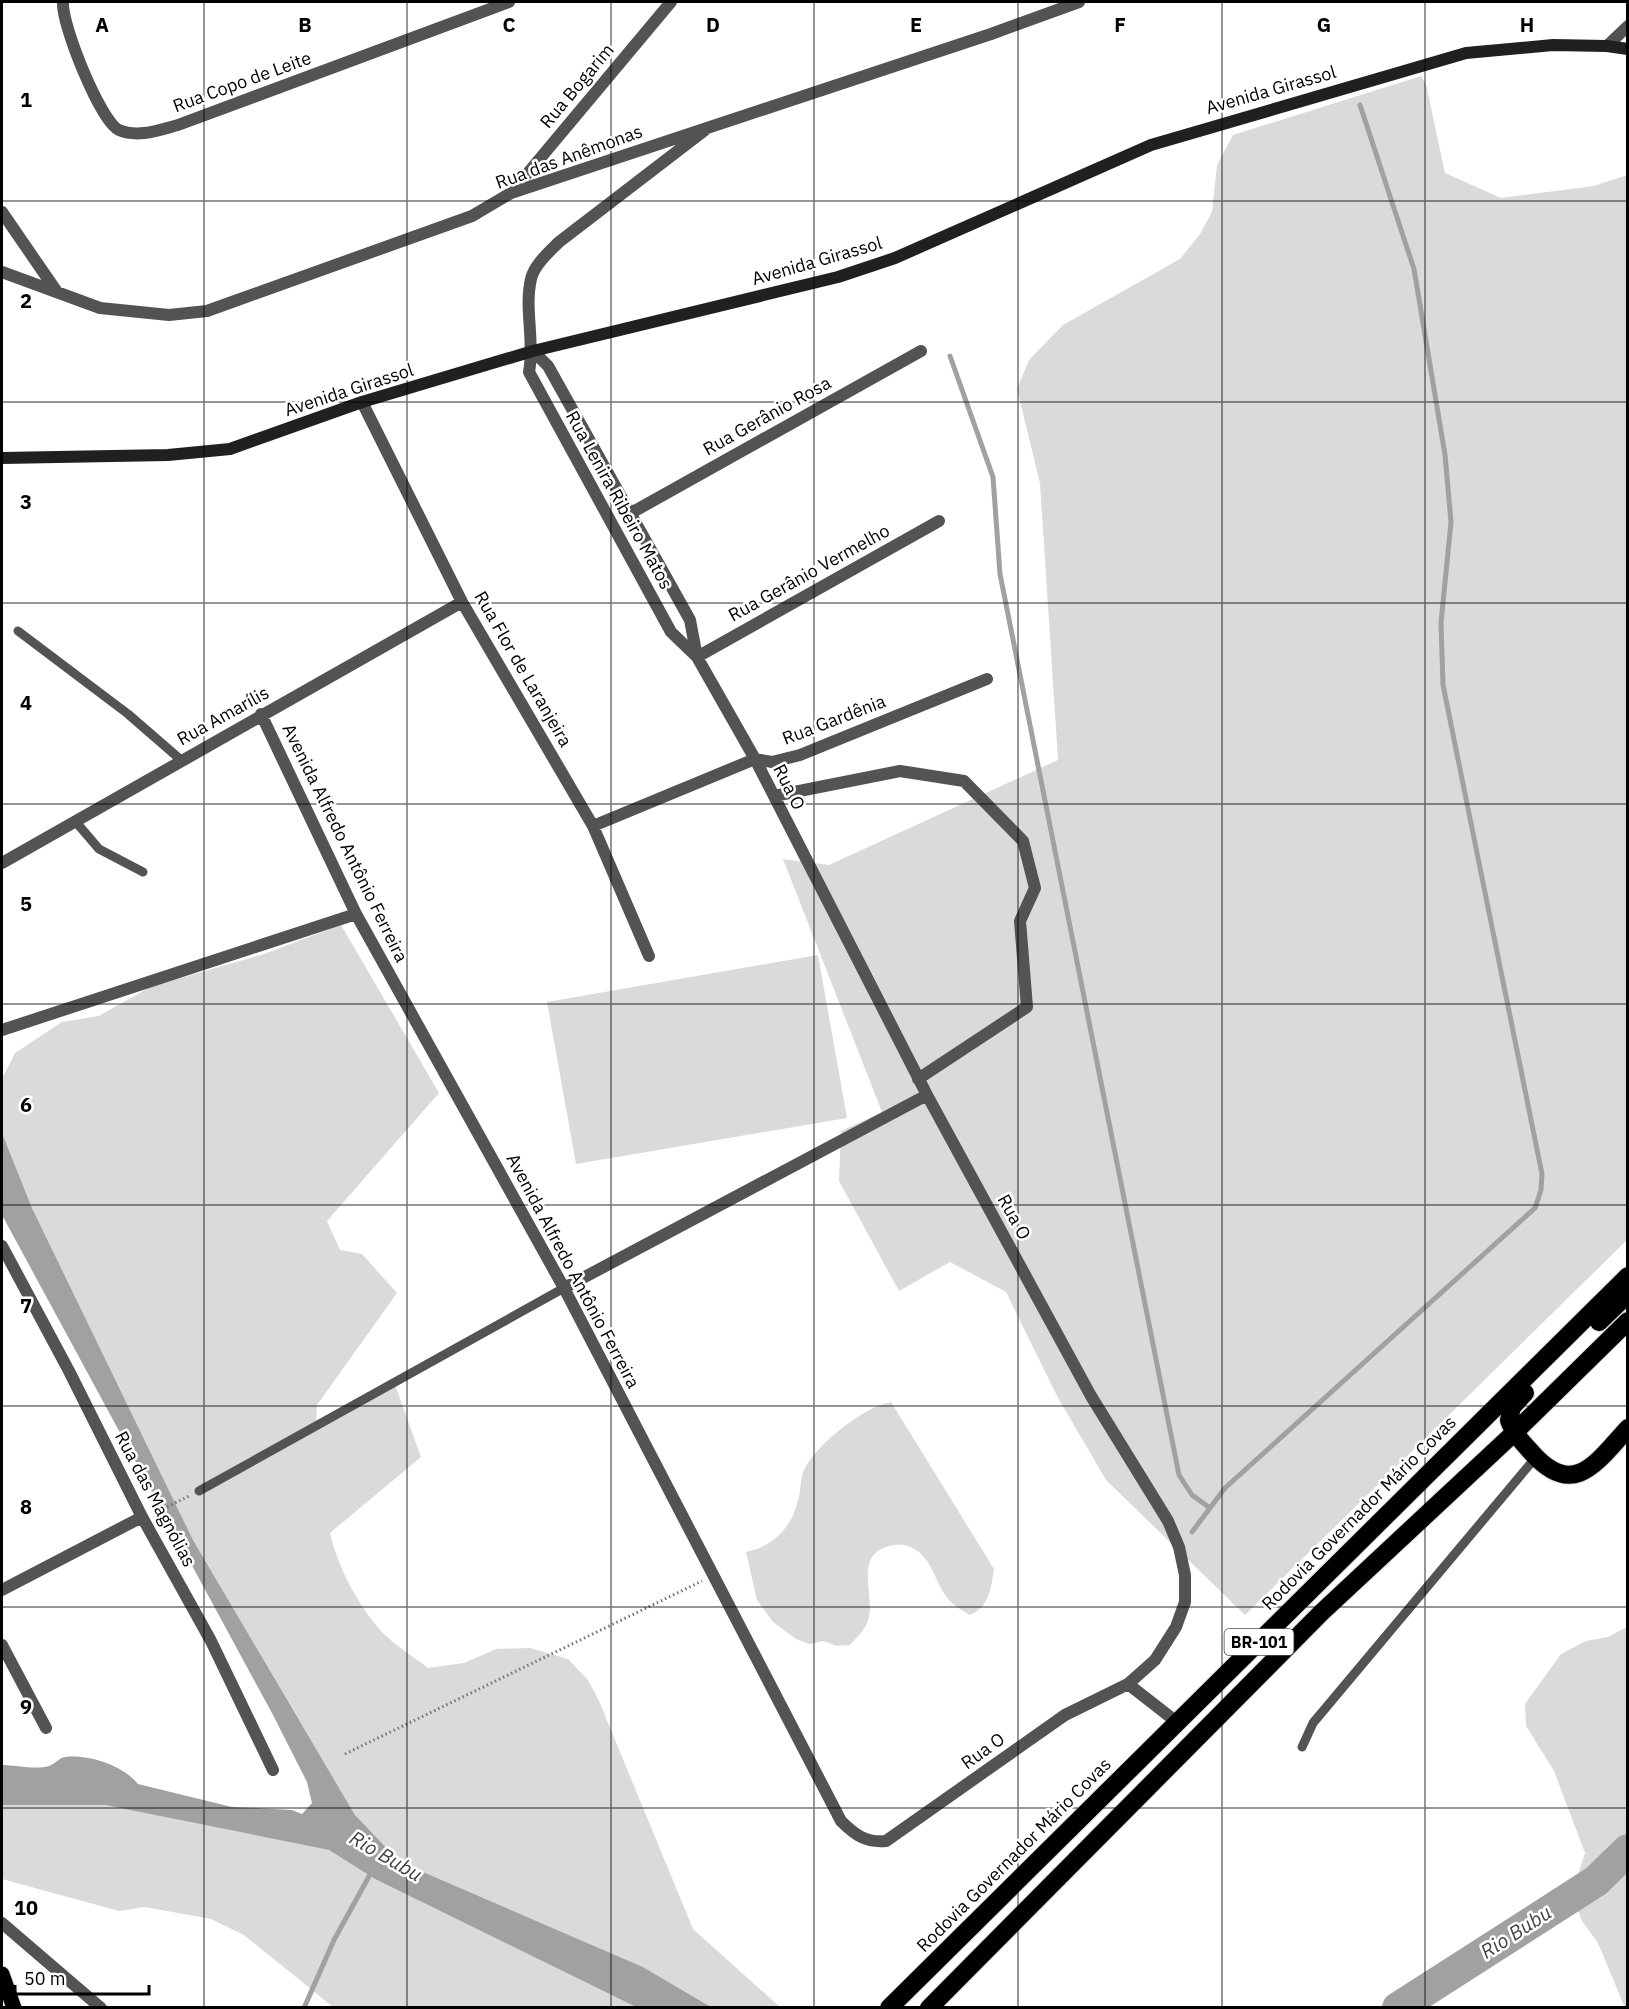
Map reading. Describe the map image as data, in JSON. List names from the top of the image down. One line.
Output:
{"streets":{"highway":["Rodovia Governador Mário Covas","BR-101"],"street":["Rua Copo de Leite","Rua Bogarim","Avenida Girassol","Rua das Anêmonas","Rua Gerânio Rosa","Rua Lenira Ribeiro Matos","Rua Gerânio Vermelho","Rua Flor de Laranjeira","Rua Amarílis","Rua Gardênia","Rua O","Avenida Alfredo Antônio Ferreira","Rua das Magnólias"]},"crossings":[["Rua Bogarim","Rua das Anêmonas"],["Avenida Girassol","Rua Lenira Ribeiro Matos"],["Avenida Girassol","Rua Flor de Laranjeira"],["Rua das Anêmonas","Rua Lenira Ribeiro Matos"],["Rua Gerânio Rosa","Rua Lenira Ribeiro Matos"],["Rua Lenira Ribeiro Matos","Rua Gerânio Vermelho"],["Rua Lenira Ribeiro Matos","Rua Gardênia"],["Rua Lenira Ribeiro Matos","Rua O"],["Rua Flor de Laranjeira","Rua Amarílis"],["Rua Flor de Laranjeira","Rua Gardênia"],["Rua Amarílis","Avenida Alfredo Antônio Ferreira"],["Rua Gardênia","Rua O"],["Rua O","Avenida Alfredo Antônio Ferreira"]],"water":["Rio Bubu"],"scale_bar":"50 m","grid":{"columns":["A","B","C","D","E","F","G","H"],"rows":["1","2","3","4","5","6","7","8","9","10"]}}
